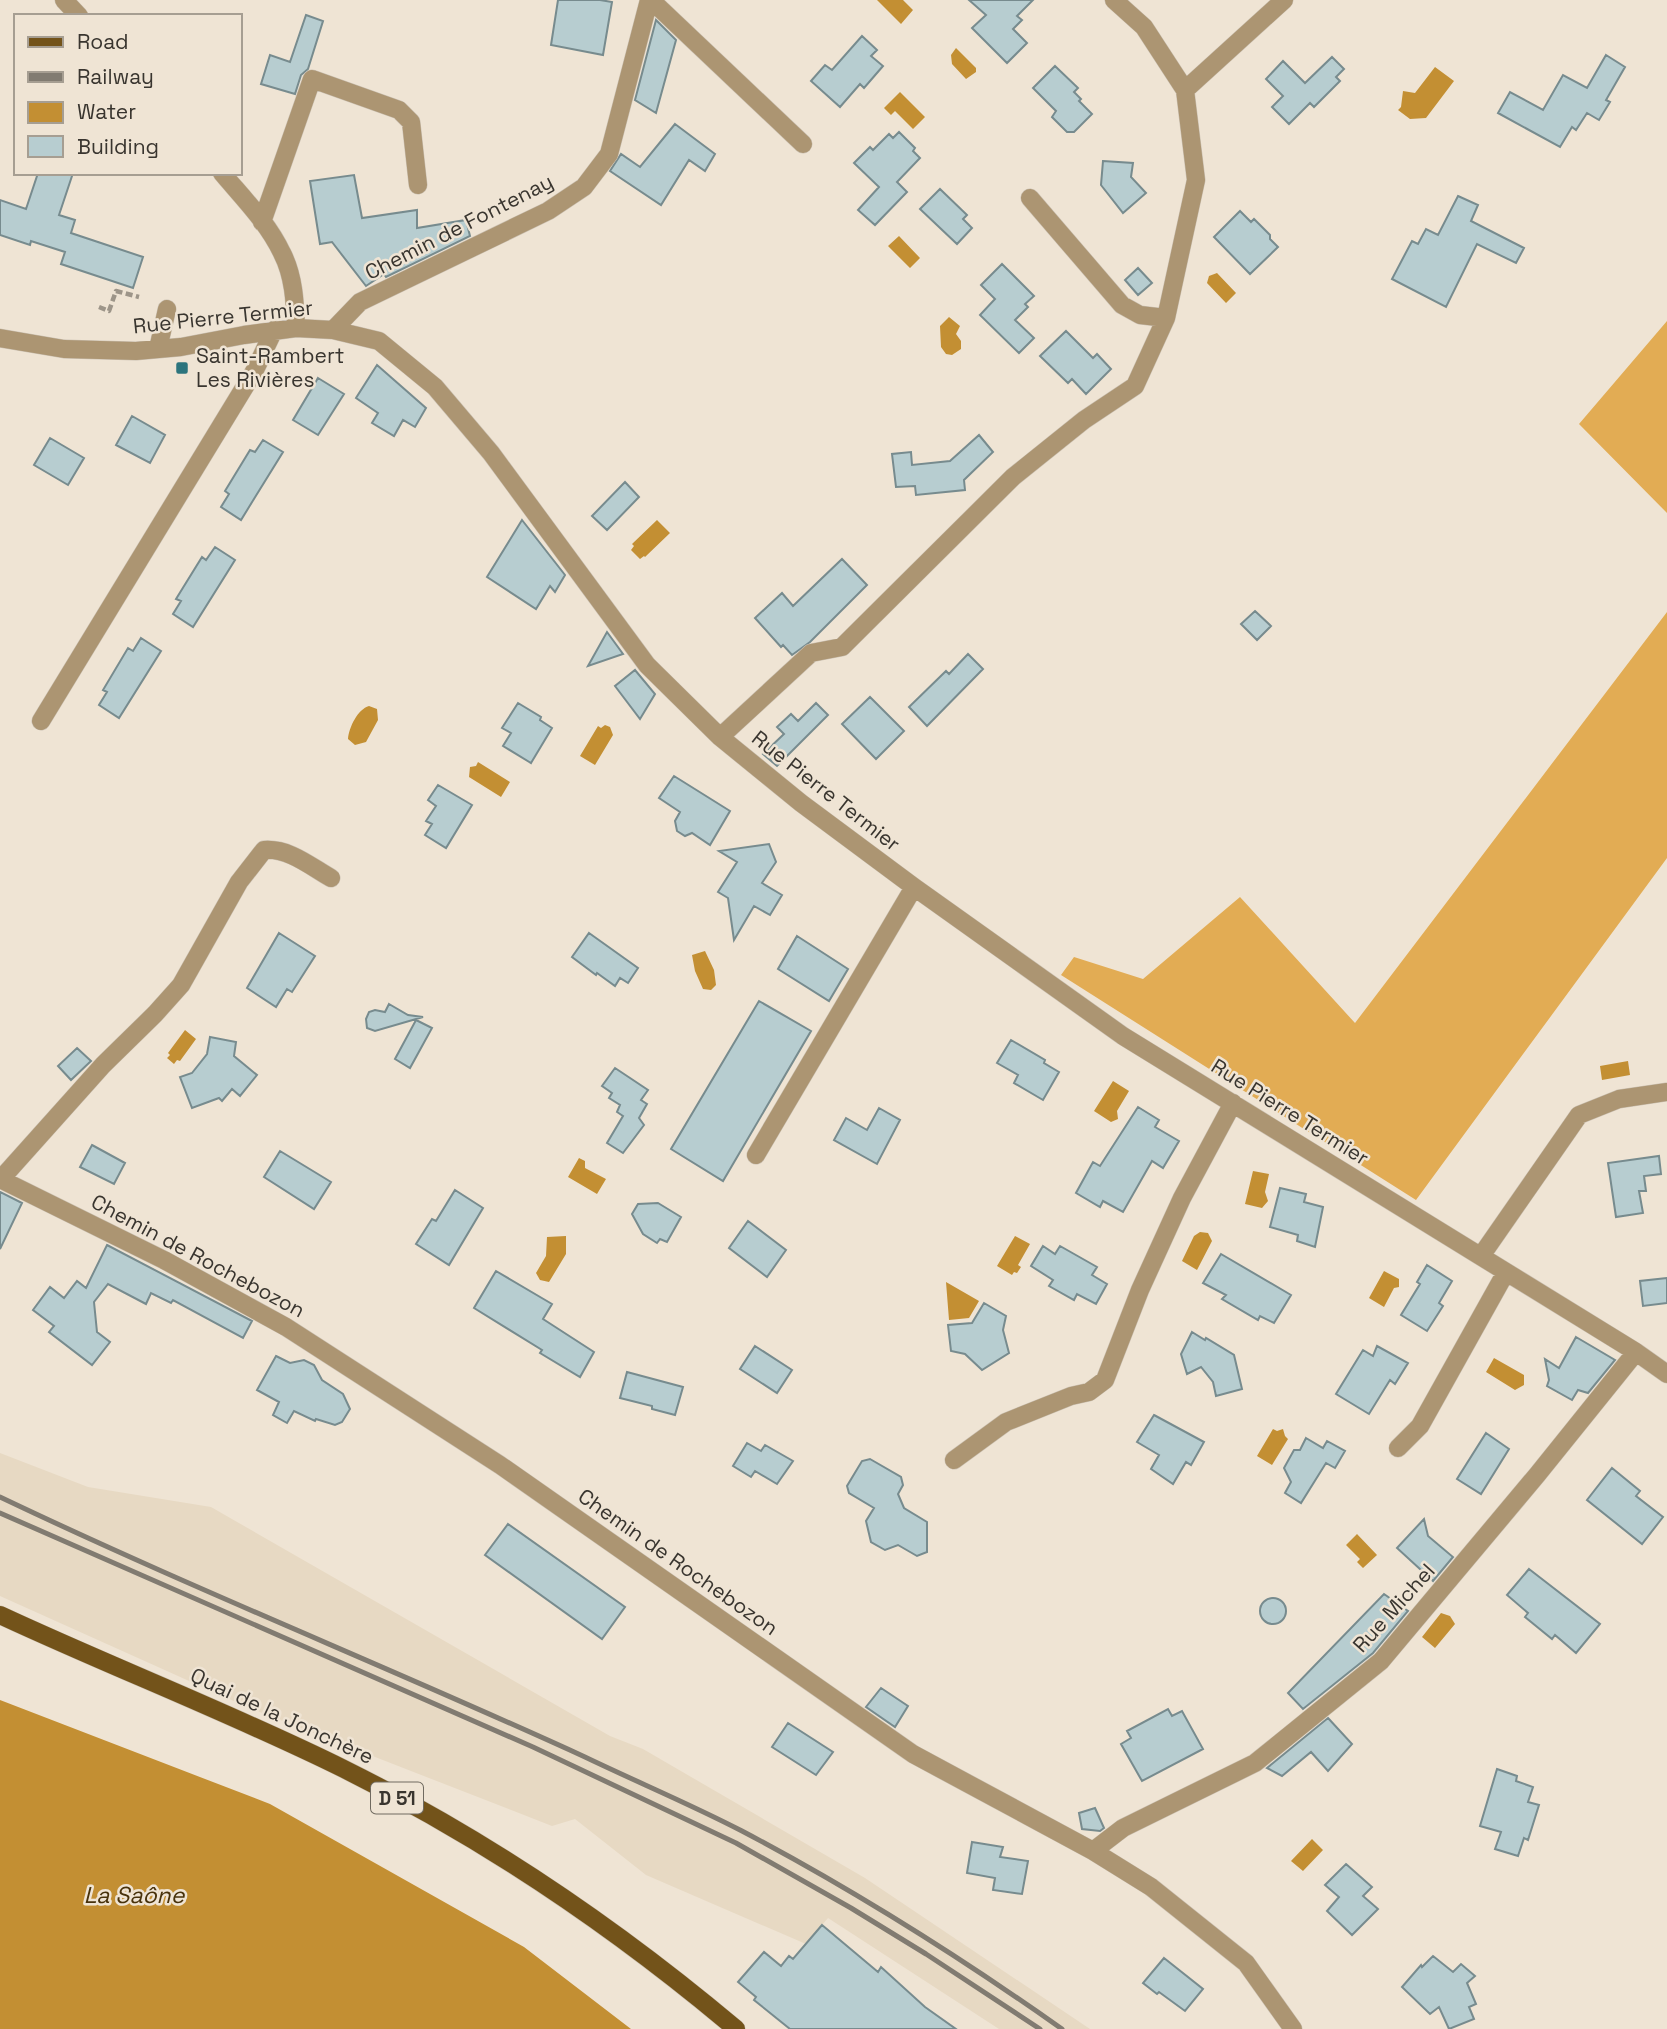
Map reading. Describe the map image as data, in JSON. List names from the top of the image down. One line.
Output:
{"streets":{"main road":["Quai de la Jonchère","D 51"],"street":["Chemin de Fontenay","Rue Pierre Termier","Chemin de Rochebozon","Rue Michel"]},"crossings":[["Chemin de Fontenay","Rue Pierre Termier"],["Rue Pierre Termier","Rue Michel"],["Chemin de Rochebozon","Rue Michel"]],"water":["La Saône"],"places":{"transit":["Saint-Rambert Les Rivières"]},"legend":["Road","Railway","Water","Building"]}
